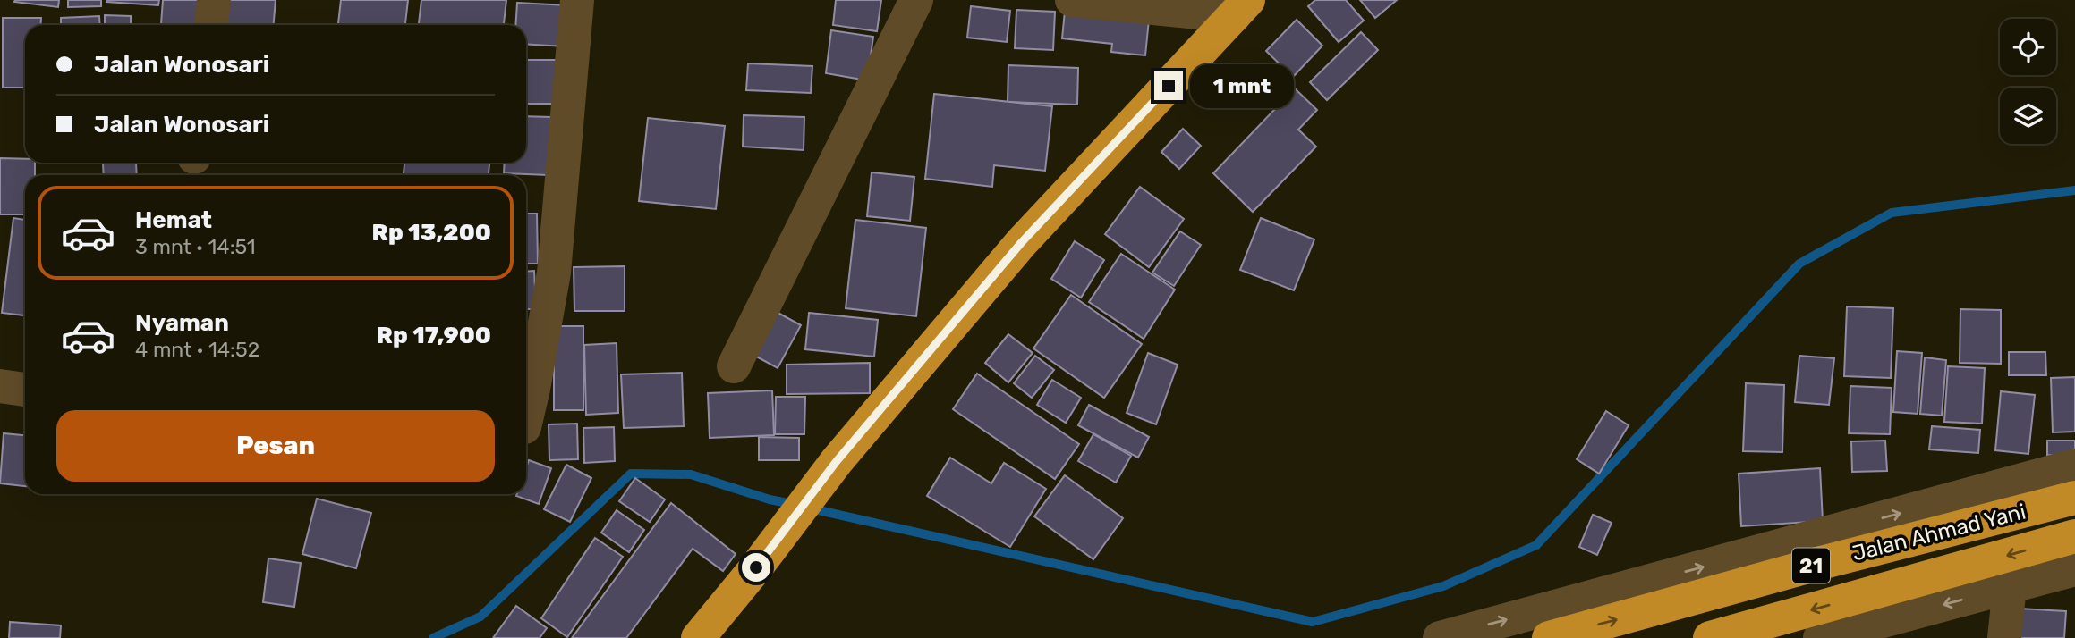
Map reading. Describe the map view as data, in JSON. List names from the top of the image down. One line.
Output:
{"streets":{"highway":["Jalan Ahmad Yani","21"]},"page":{"banner":["Jalan Wonosari","Jalan Wonosari"],"bubble":"1 mnt","list":[{"name":"Hemat","note":"3 mnt · 14:51","value":"Rp 13,200"},{"name":"Nyaman","note":"4 mnt · 14:52","value":"Rp 17,900"}],"buttons":"Pesan"}}
